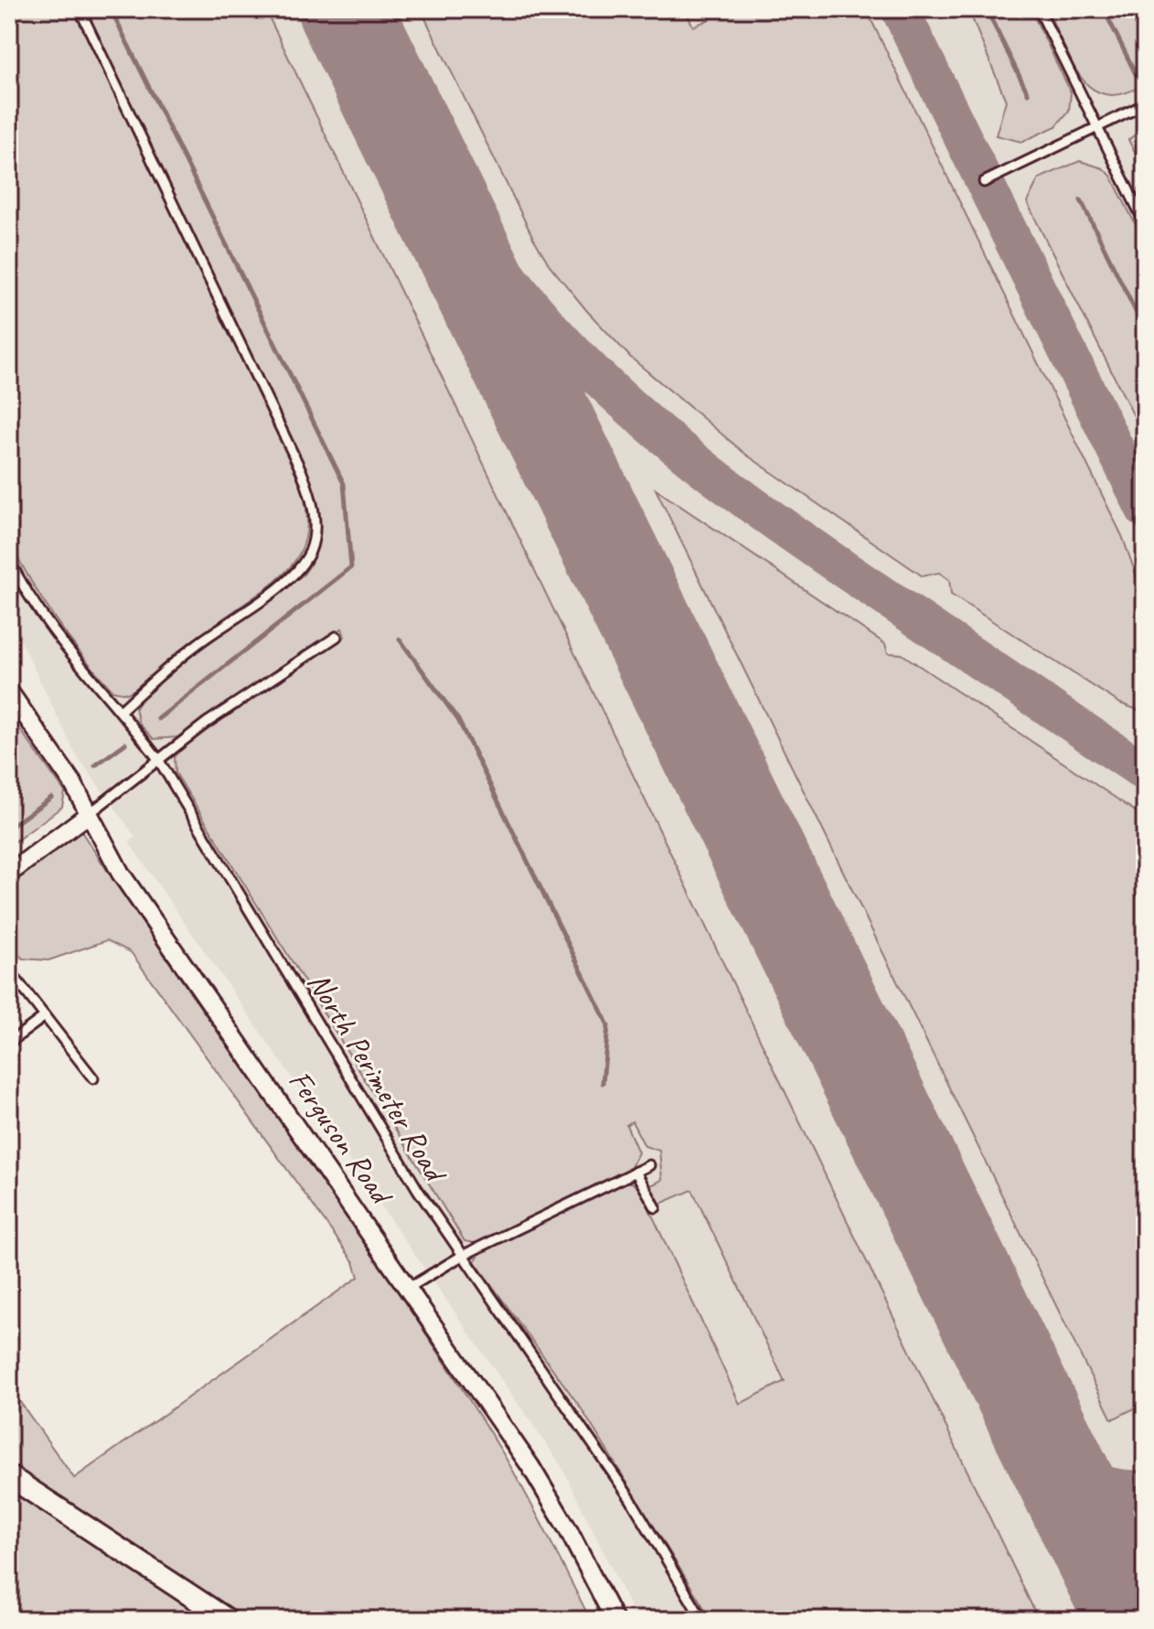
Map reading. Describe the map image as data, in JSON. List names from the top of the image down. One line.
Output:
{"streets":{"street":["Ferguson Road"],"lane":["North Perimeter Road"]}}
